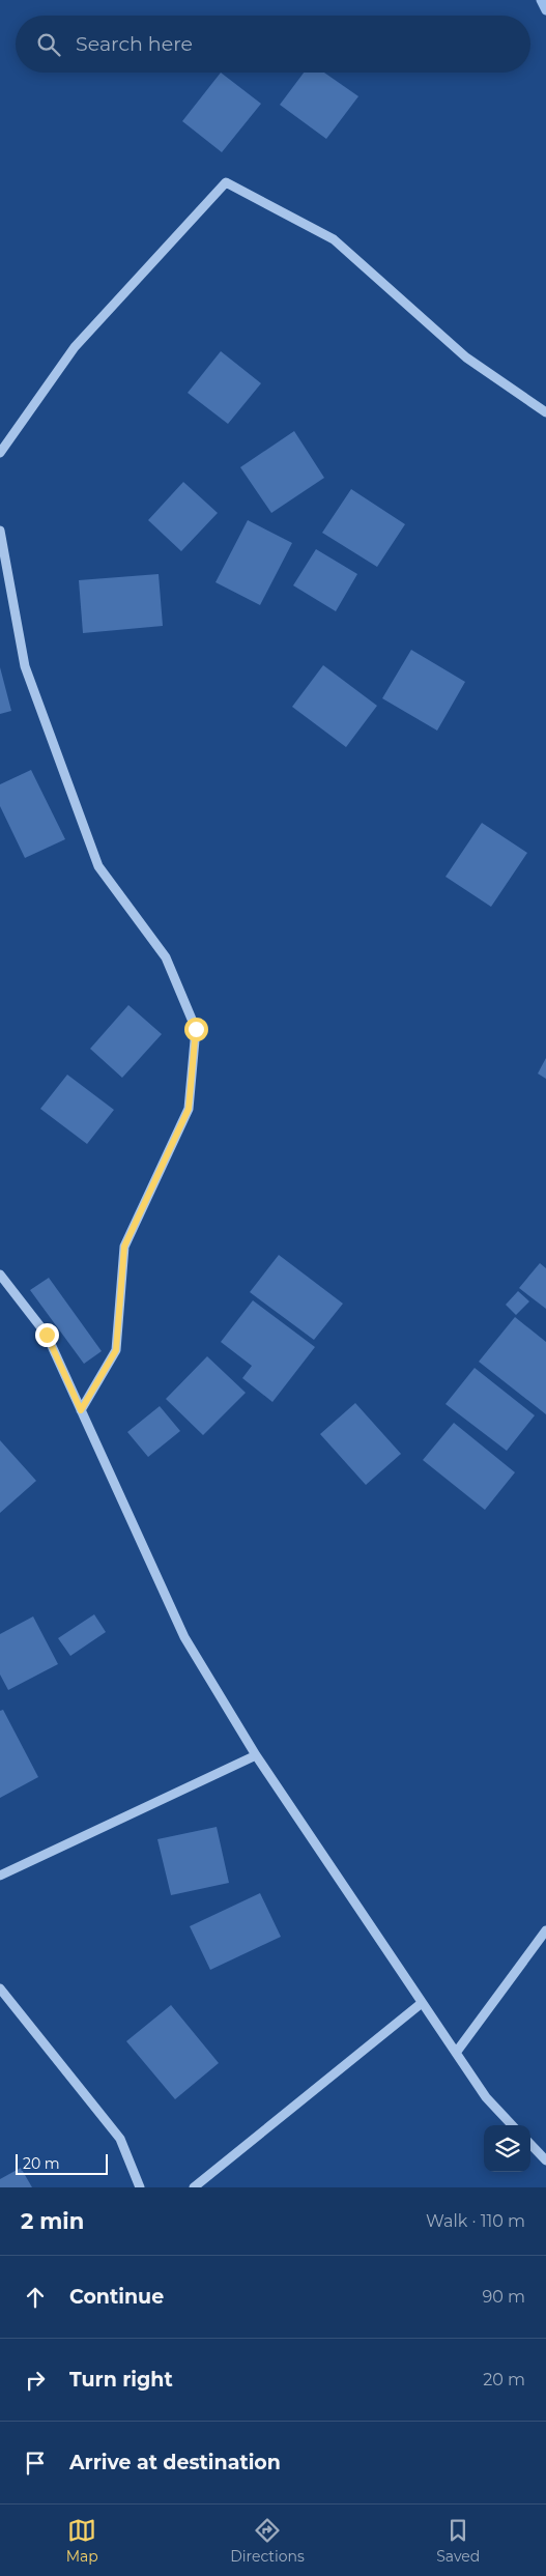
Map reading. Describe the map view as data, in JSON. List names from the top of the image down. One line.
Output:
{"scale_bar":"20 m","page":{"search":"Search here","scale":"20 m","heading":["2 min","Walk · 110 m"],"list":[["Continue","90 m"],["Turn right","20 m"],"Arrive at destination"],"nav":["Map","Directions","Saved"]}}
